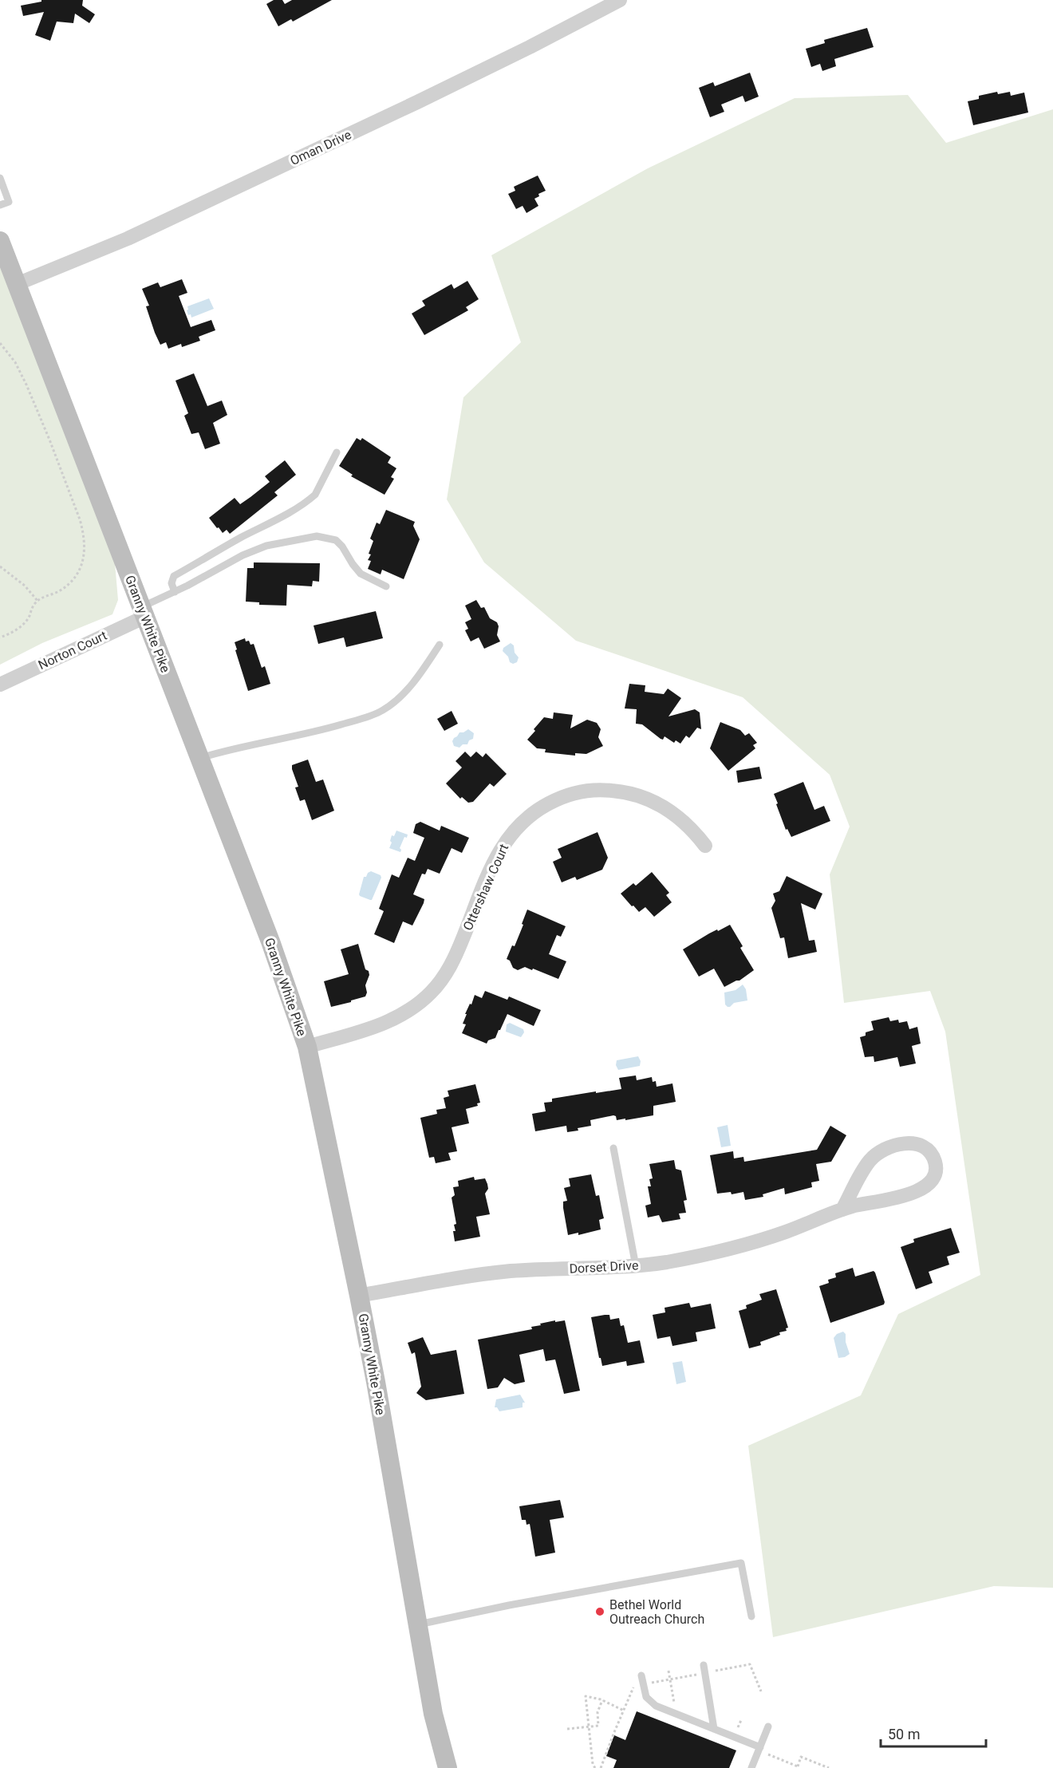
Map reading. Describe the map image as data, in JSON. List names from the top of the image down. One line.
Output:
{"streets":{"main road":["Granny White Pike"],"street":["Oman Drive","Norton Court","Ottershaw Court","Dorset Drive"]},"crossings":[["Oman Drive","Granny White Pike"],["Granny White Pike","Norton Court"],["Granny White Pike","Ottershaw Court"],["Granny White Pike","Dorset Drive"]],"places":["Bethel World Outreach Church"],"scale_bar":"50 m"}
